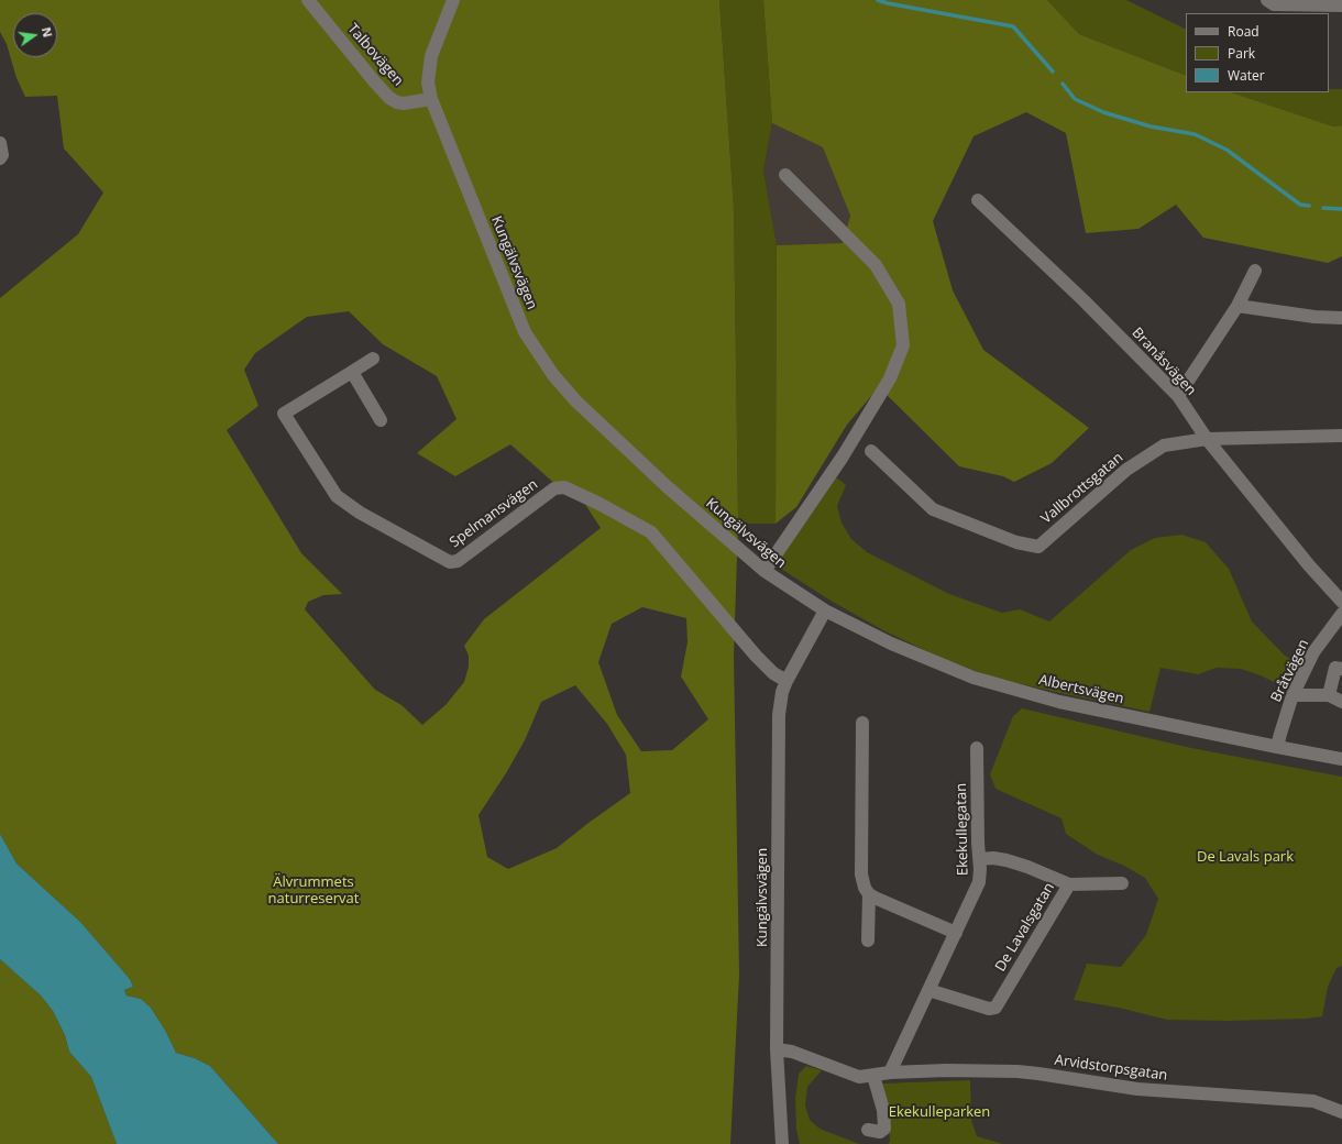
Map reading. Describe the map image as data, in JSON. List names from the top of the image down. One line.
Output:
{"streets":{"street":["Talbovägen","Kungälvsvägen","Branåsvägen","Vallbrottsgatan","Spelmansvägen","Bråtvägen","Albertsvägen","Ekekullegatan","De Lavalsgatan","Arvidstorpsgatan"]},"crossings":[["Talbovägen","Kungälvsvägen"],["Kungälvsvägen","Spelmansvägen"],["Kungälvsvägen","Albertsvägen"],["Kungälvsvägen","Arvidstorpsgatan"],["Branåsvägen","Vallbrottsgatan"],["Bråtvägen","Albertsvägen"],["Ekekullegatan","De Lavalsgatan"],["Ekekullegatan","Arvidstorpsgatan"]],"parks":["De Lavals park","Älvrummets naturreservat","Ekekulleparken"],"legend":["Road","Park","Water"],"north":"right"}
